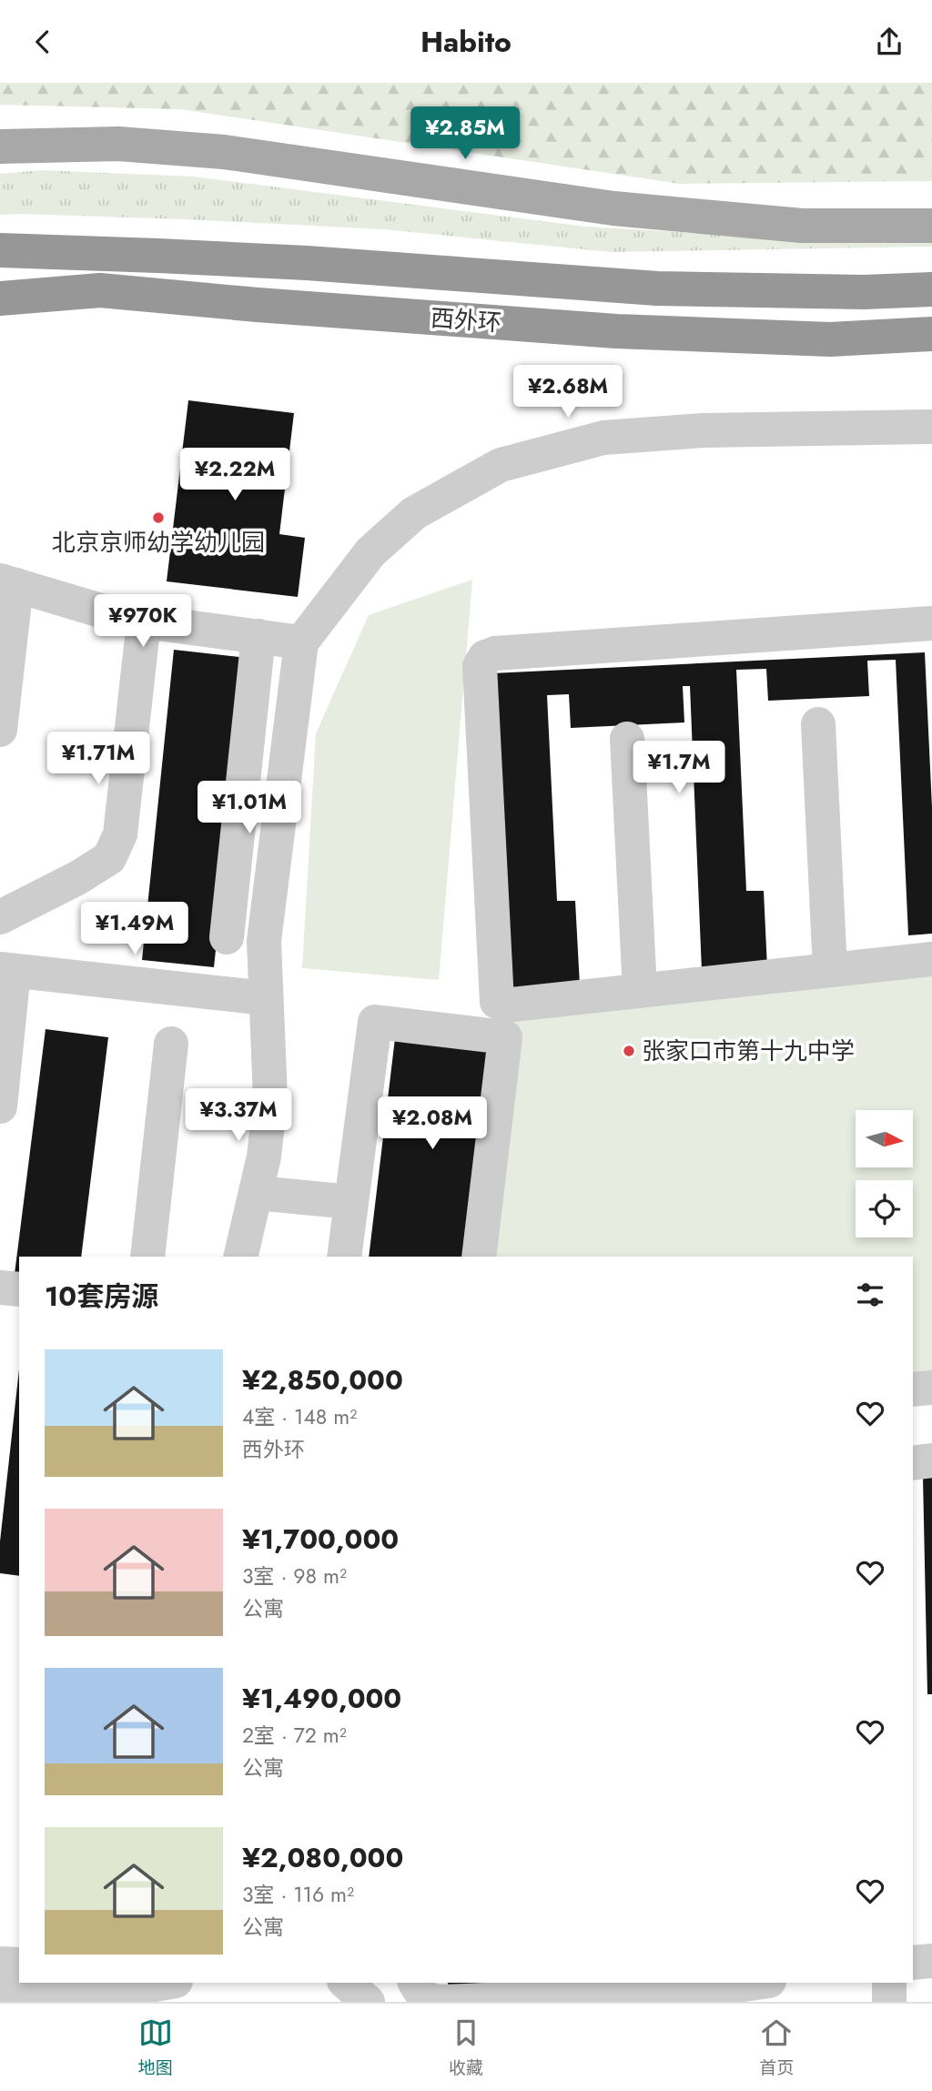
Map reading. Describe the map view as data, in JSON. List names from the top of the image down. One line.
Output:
{"streets":{"highway":["西外环"]},"places":["北京京师幼学幼儿园","张家口市第十九中学"],"north":"right","page":{"header":"Habito","price":["¥2.85M","¥2.68M","¥2.22M","¥970K","¥1.71M","¥1.7M","¥1.01M","¥1.49M","¥3.37M","¥2.08M"],"heading":"10套房源","list":[{"name":"¥2,850,000","note":"4室 · 148 m² · 西外环"},{"name":"¥1,700,000","note":"3室 · 98 m² · 公寓"},{"name":"¥1,490,000","note":"2室 · 72 m² · 公寓"},{"name":"¥2,080,000","note":"3室 · 116 m² · 公寓"}],"tabs":["地图","收藏","首页"]}}
